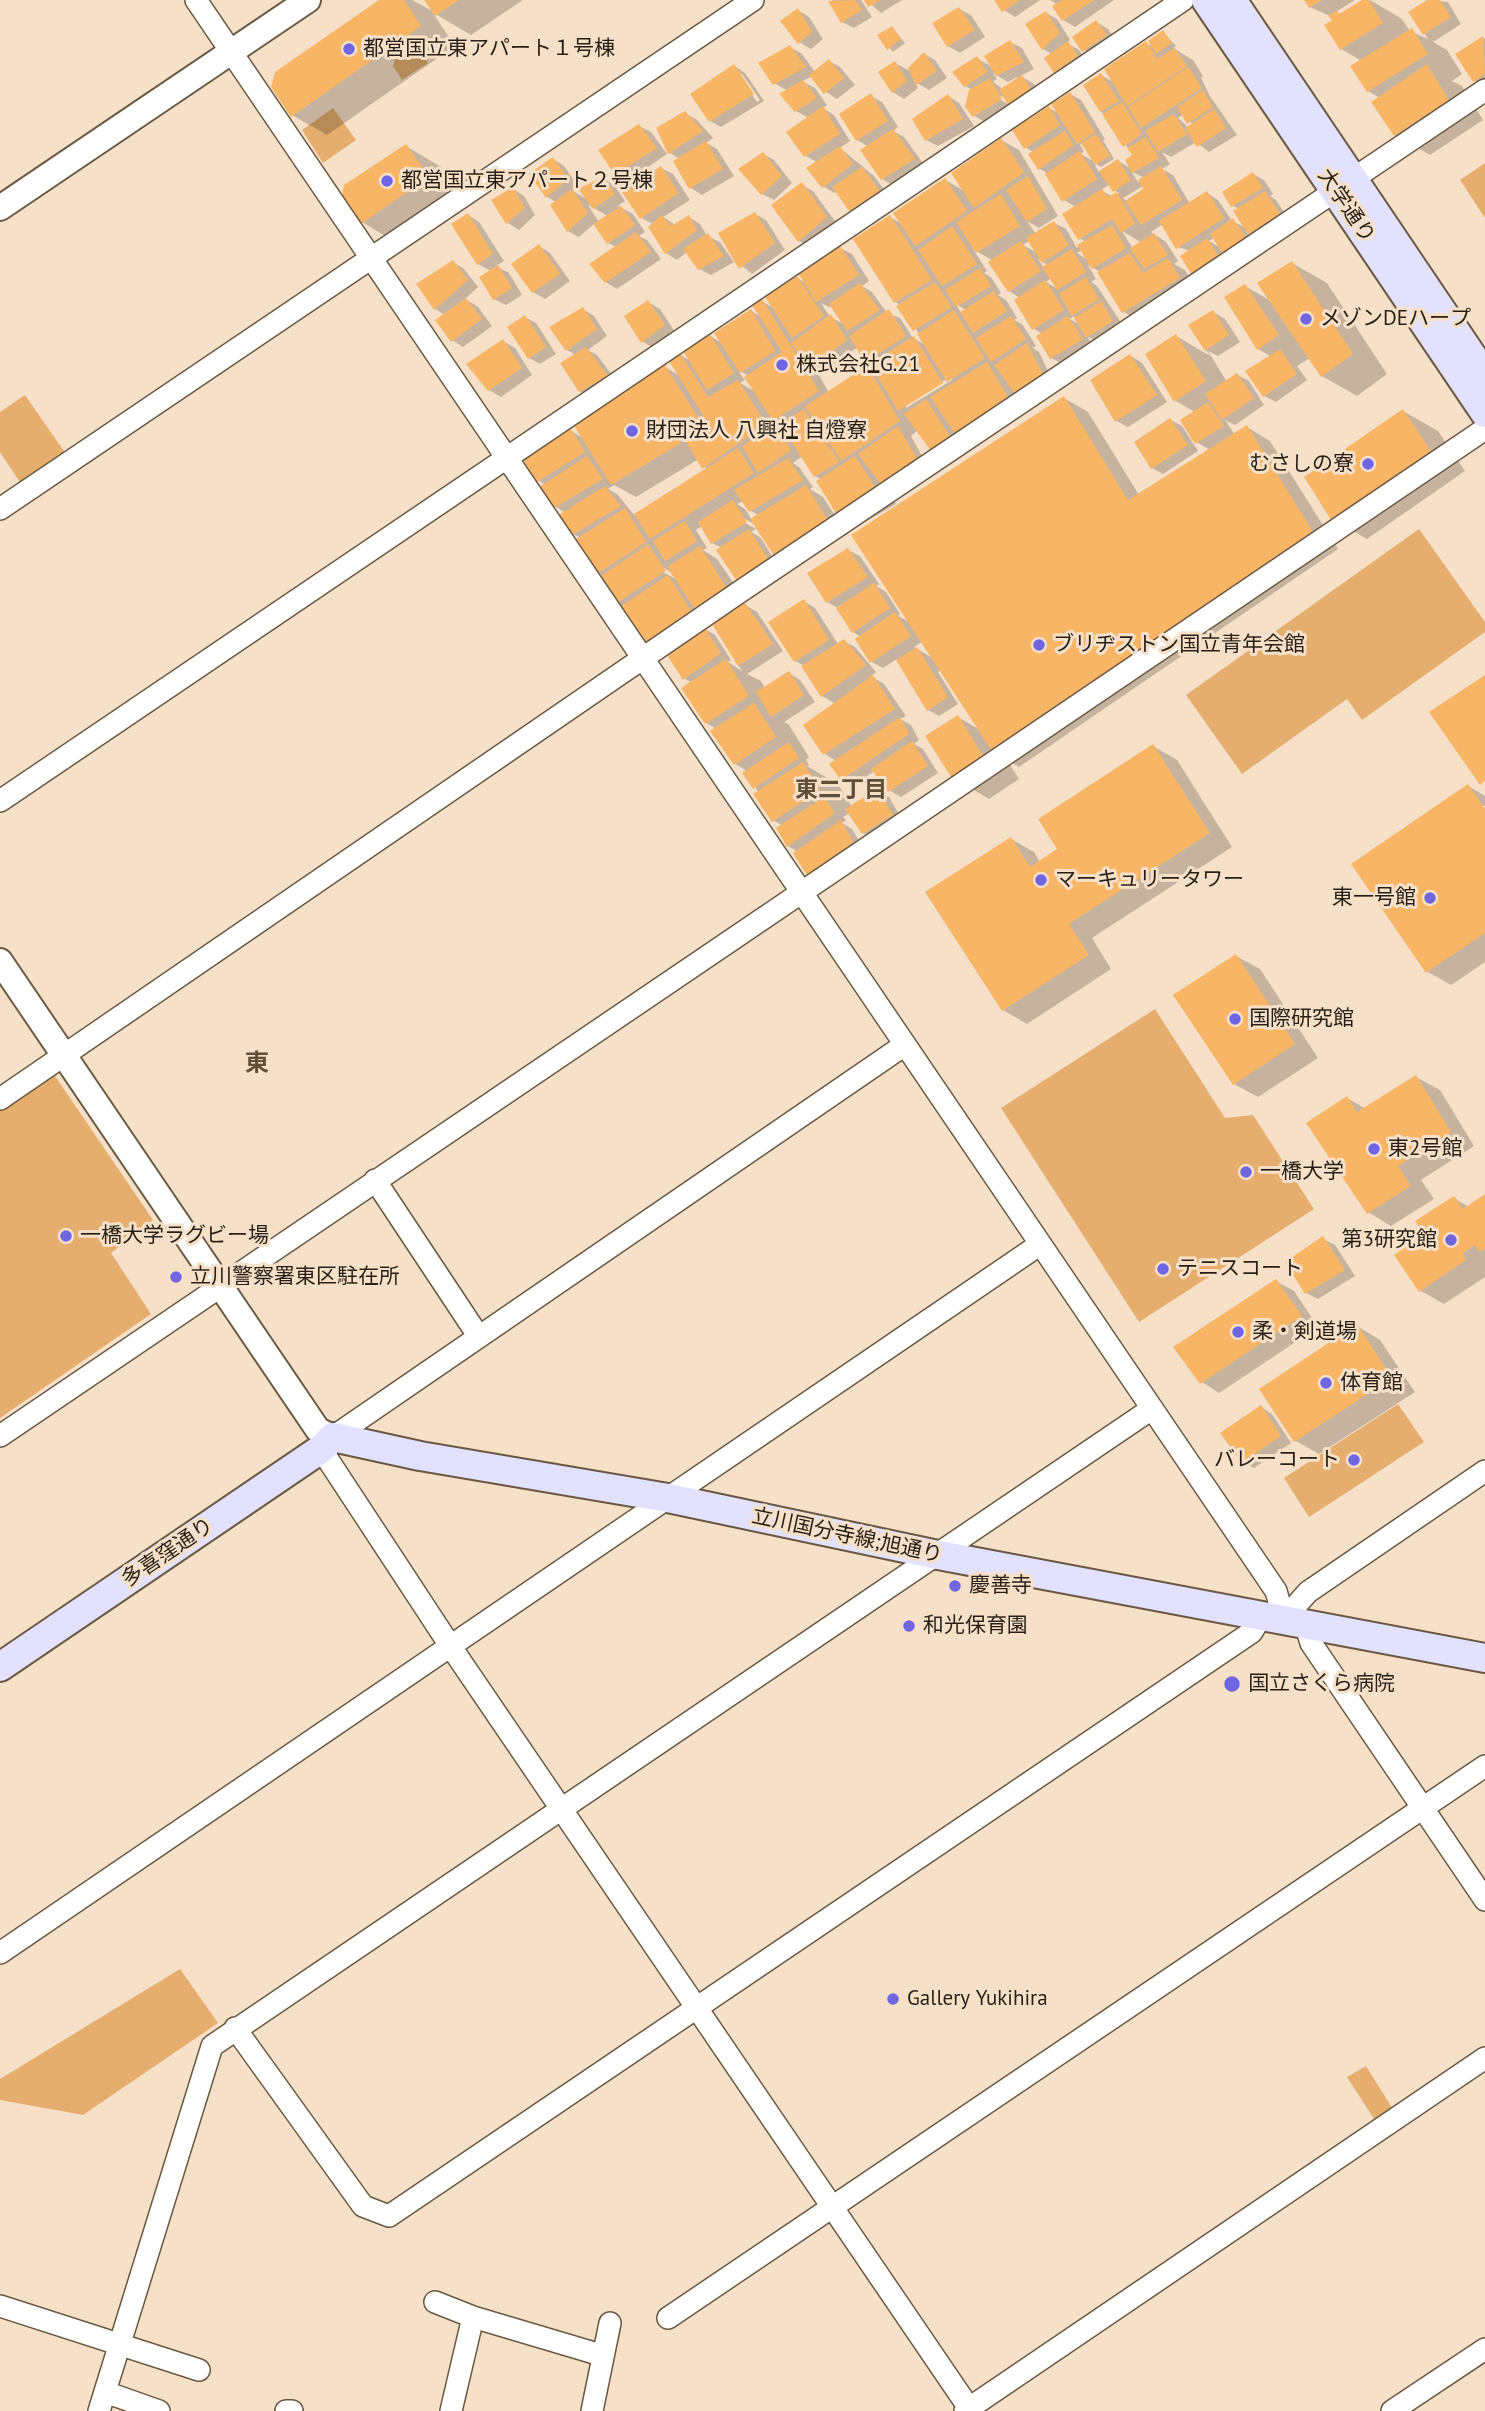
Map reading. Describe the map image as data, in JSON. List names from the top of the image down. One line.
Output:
{"streets":{"main road":["大学通り","立川国分寺線;旭通り","多喜窪通り"]},"crossings":[["立川国分寺線;旭通り","多喜窪通り"]],"districts":["東二丁目","東"],"places":["都営国立東アパート１号棟","都営国立東アパート２号棟","メゾンDEハープ","株式会社G.21","財団法人 八興社 自燈寮","むさしの寮","ブリヂストン国立青年会館","マーキュリータワー","東一号館","国際研究館","東2号館","一橋大学","一橋大学ラグビー場","第3研究館","テニスコート","立川警察署東区駐在所","柔・剣道場","体育館","バレーコート","慶善寺","和光保育園","国立さくら病院","Gallery Yukihira"]}
